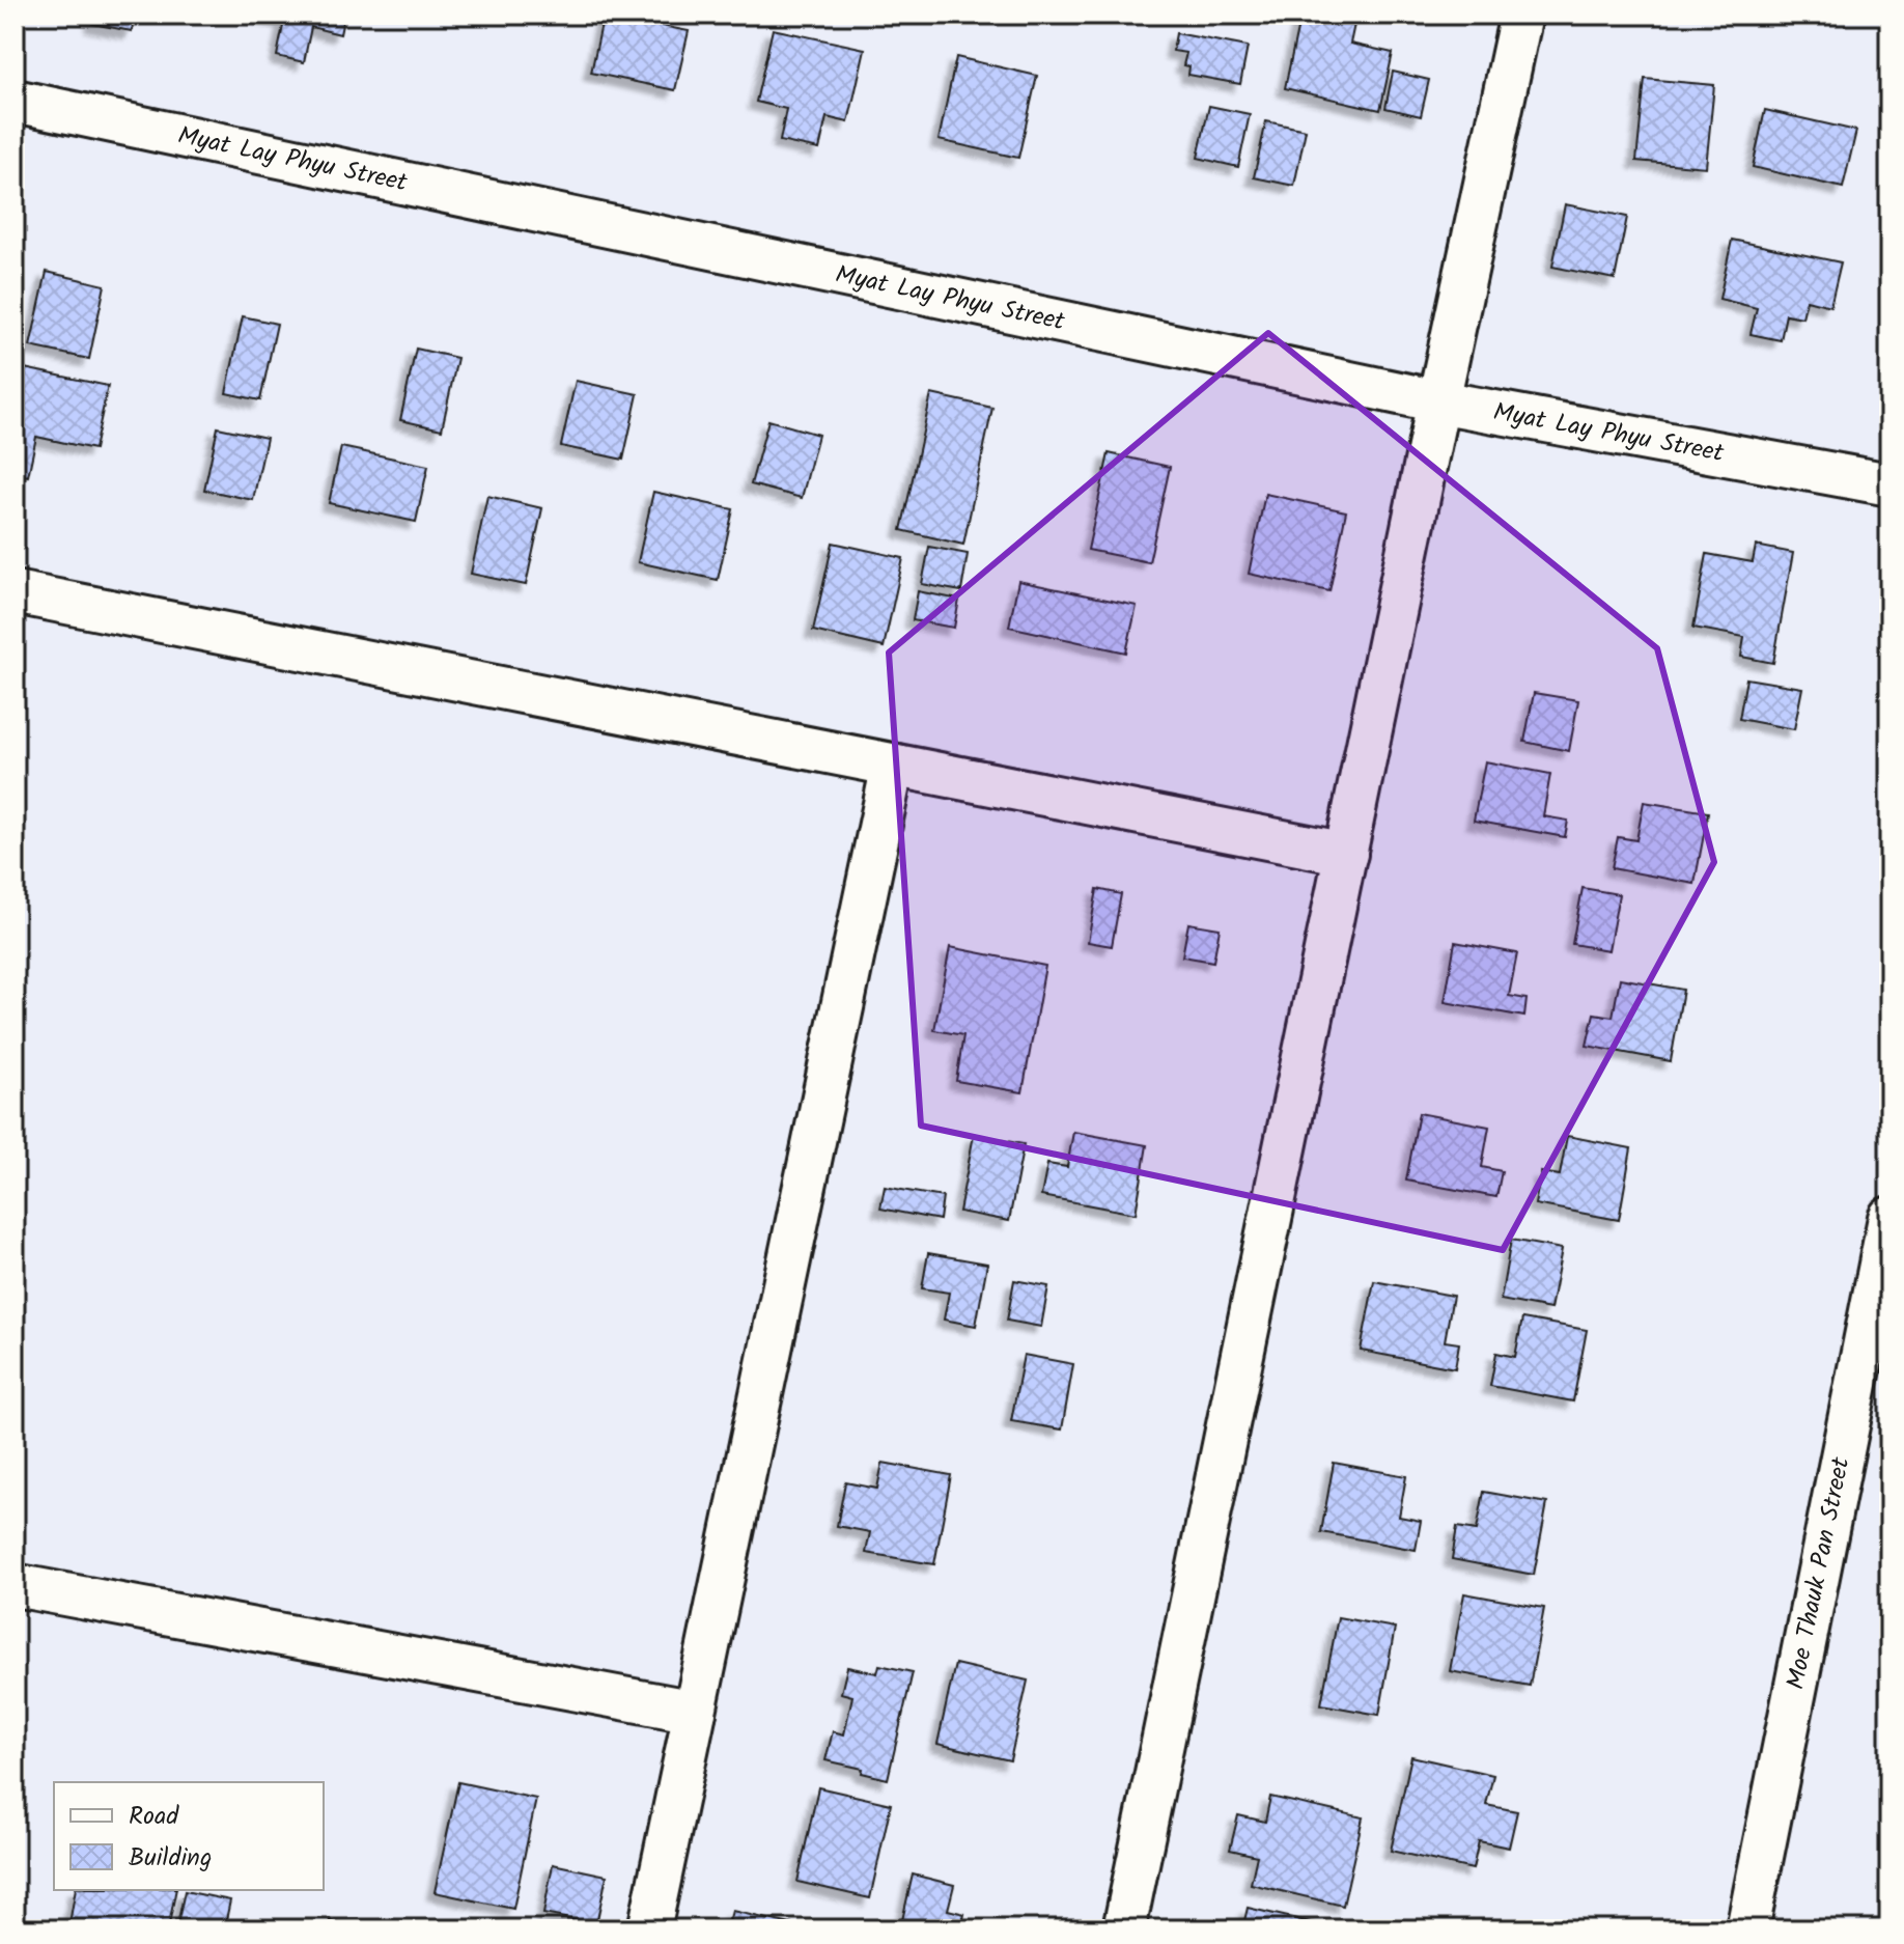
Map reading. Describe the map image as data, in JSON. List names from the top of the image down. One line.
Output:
{"streets":{"street":["Myat Lay Phyu Street","Moe Thauk Pan Street"]},"legend":["Road","Building"]}
